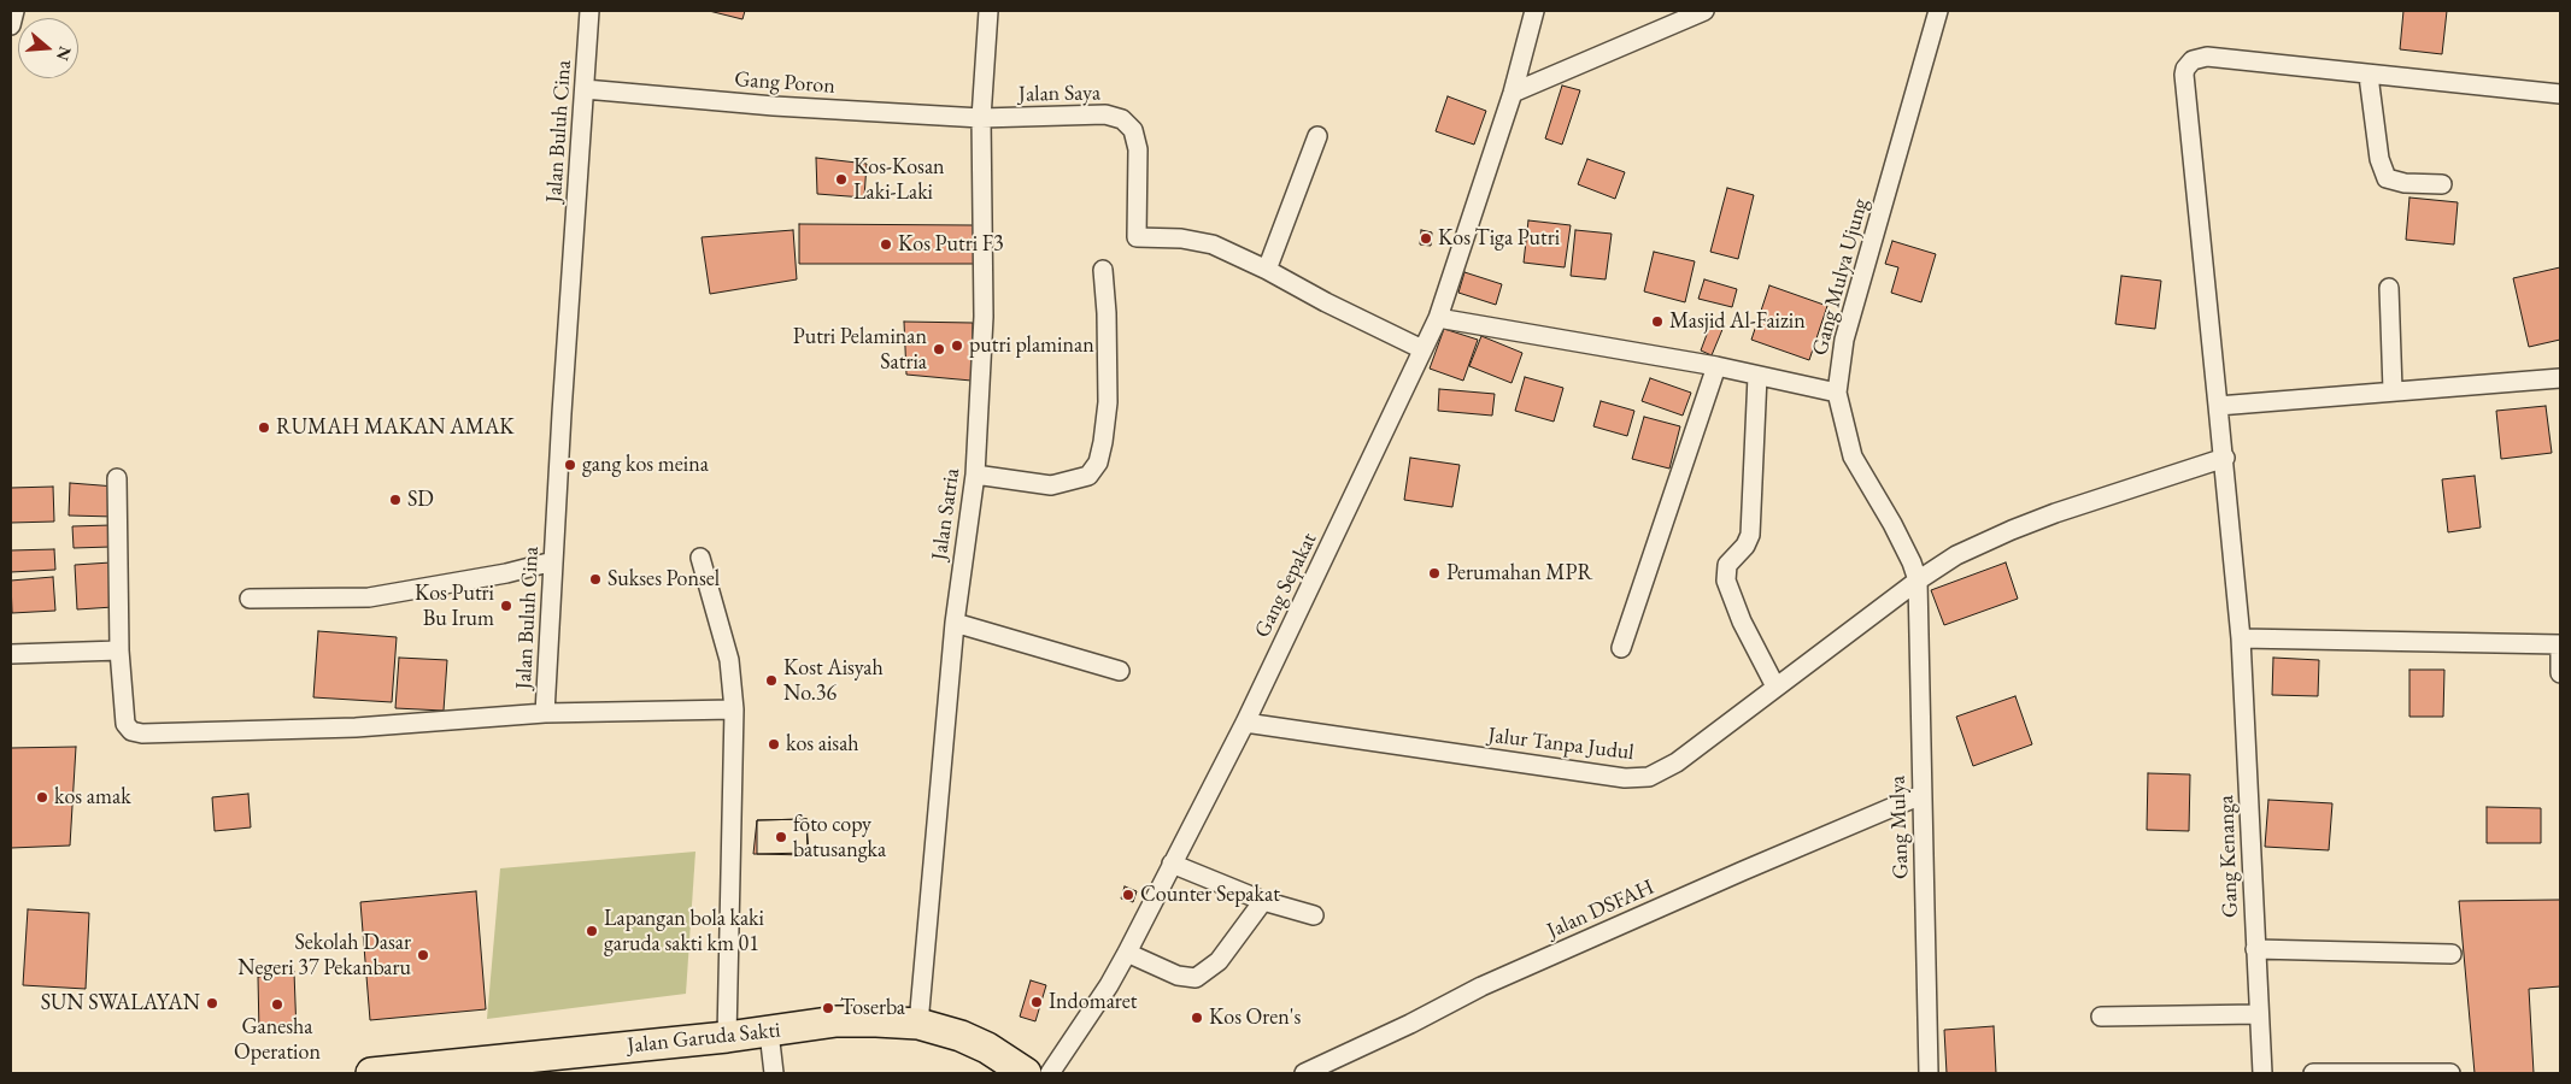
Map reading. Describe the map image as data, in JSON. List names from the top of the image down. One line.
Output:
{"streets":{"highway":["Jalan Garuda Sakti"],"street":["Gang Poron","Jalan Saya","Jalan Buluh Cina","Gang Mulya Ujung","Jalan Satria","Gang Sepakat","Jalur Tanpa Judul","Gang Mulya","Gang Kenanga","Jalan DSFAH"]},"crossings":[["Gang Poron","Jalan Saya"],["Gang Poron","Jalan Buluh Cina"],["Gang Poron","Jalan Satria"],["Jalan Saya","Jalan Satria"],["Gang Mulya Ujung","Jalur Tanpa Judul"],["Gang Mulya Ujung","Gang Mulya"],["Jalan Satria","Jalan Garuda Sakti"],["Gang Sepakat","Jalur Tanpa Judul"],["Jalur Tanpa Judul","Gang Mulya"],["Jalur Tanpa Judul","Gang Kenanga"],["Gang Mulya","Jalan DSFAH"]],"places":["Kos-Kosan Laki-Laki","Kos Tiga Putri","Kos Putri F3","Masjid Al-Faizin","putri plaminan","Putri Pelaminan Satria","RUMAH MAKAN AMAK","gang kos meina","SD","Perumahan MPR","Sukses Ponsel","Kos Putri Bu Irum","Kost Aisyah No.36","kos aisah","kos amak","foto copy batusangka","Counter Sepakat","Lapangan bola kaki garuda sakti km 01","Sekolah Dasar Negeri 37 Pekanbaru","Indomaret","SUN SWALAYAN","Ganesha Operation","Toserba","Kos Oren's"],"north":"right"}
